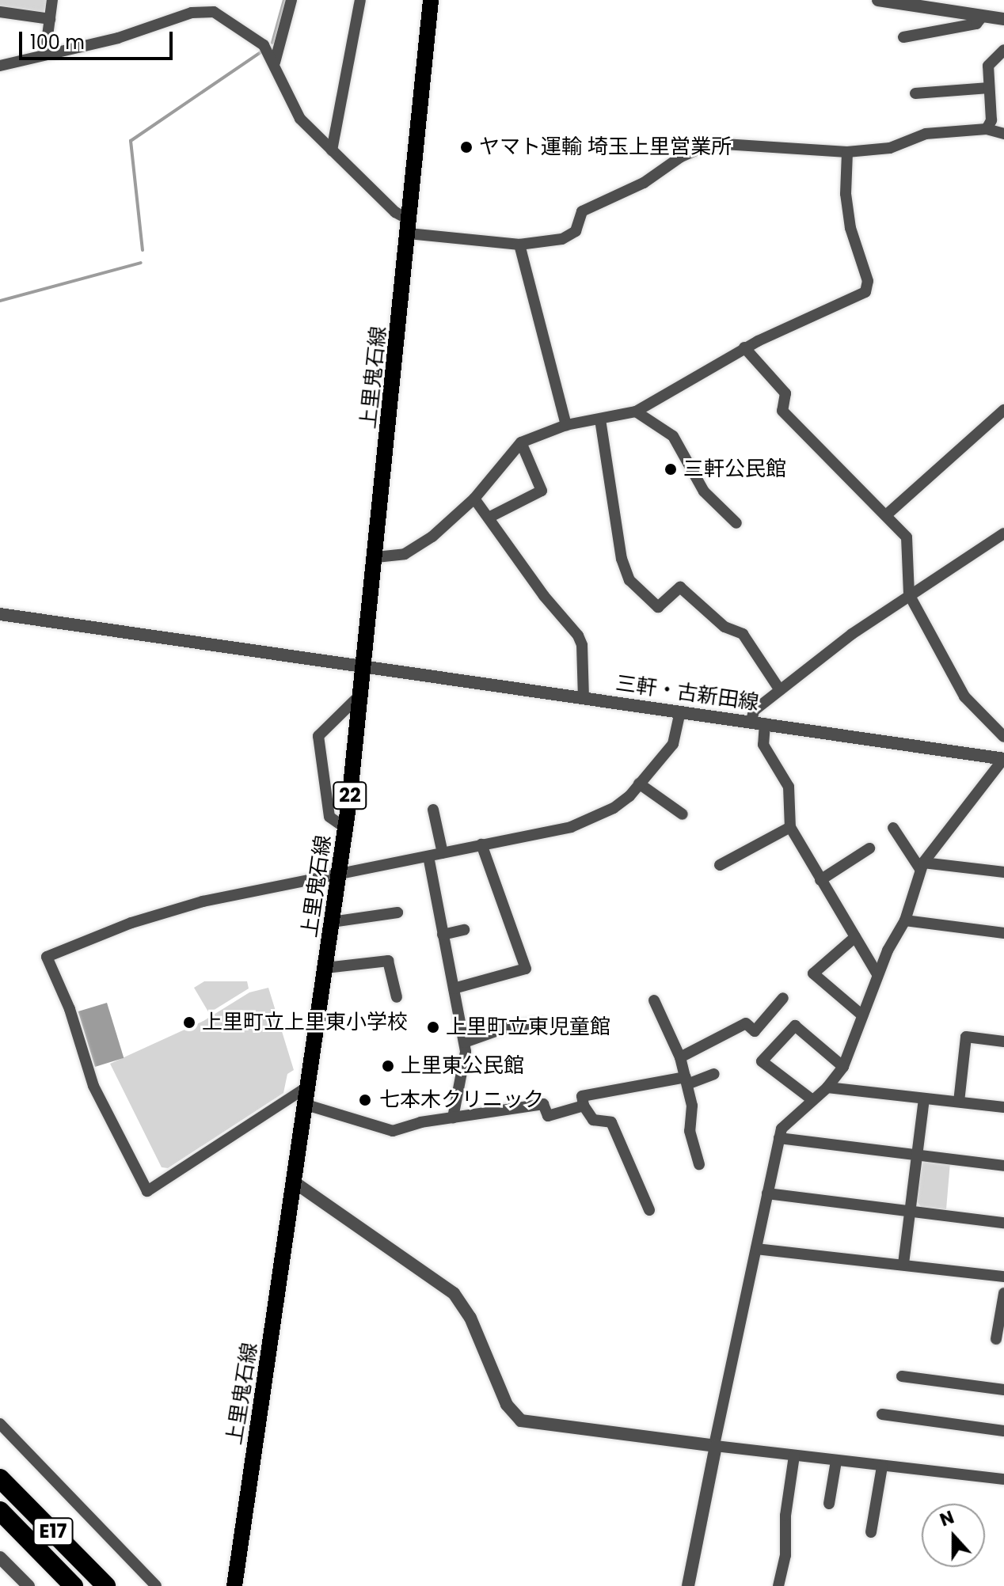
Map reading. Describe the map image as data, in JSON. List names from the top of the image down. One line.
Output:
{"streets":{"highway":["E17"],"main road":["上里鬼石線","22"],"street":["三軒・古新田線"]},"crossings":[["上里鬼石線","三軒・古新田線"]],"places":["ヤマト運輸 埼玉上里営業所","三軒公民館","上里町立上里東小学校","上里町立東児童館","上里東公民館","七本木クリニック"],"scale_bar":"100 m","north":"top"}
